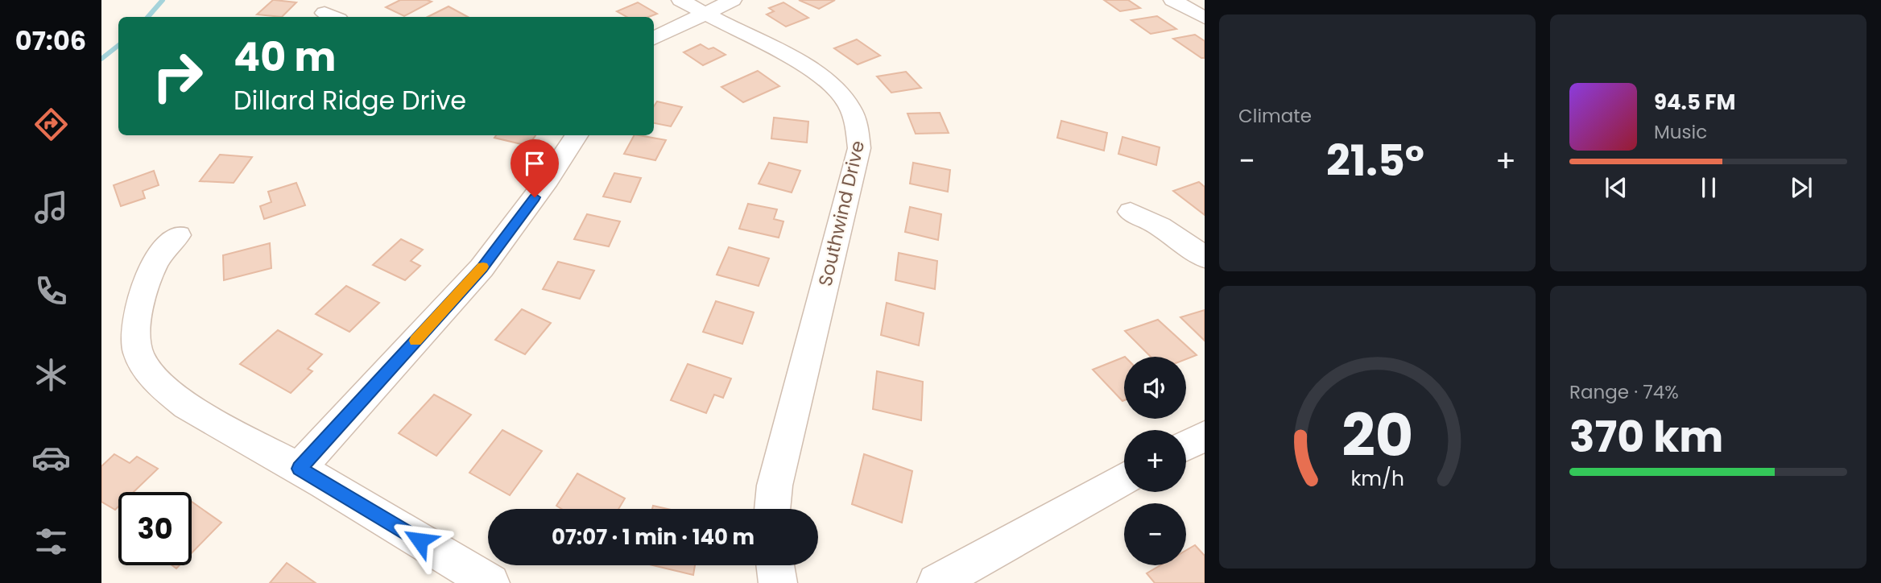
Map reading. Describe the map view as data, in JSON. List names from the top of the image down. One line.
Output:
{"streets":{"street":["Southwind Drive"]},"page":{"tabs":"07:06","tile":["Climate",["Range · 74%","370 km"]],"turn":["40 m","Dillard Ridge Drive"],"song":["94.5 FM","Music"],"heat":["−","21.5°","+"],"map_buttons":["+","−"],"limit":"30","trip":"07:07 · 1 min · 140 m","gauge":["20","km/h"]}}
